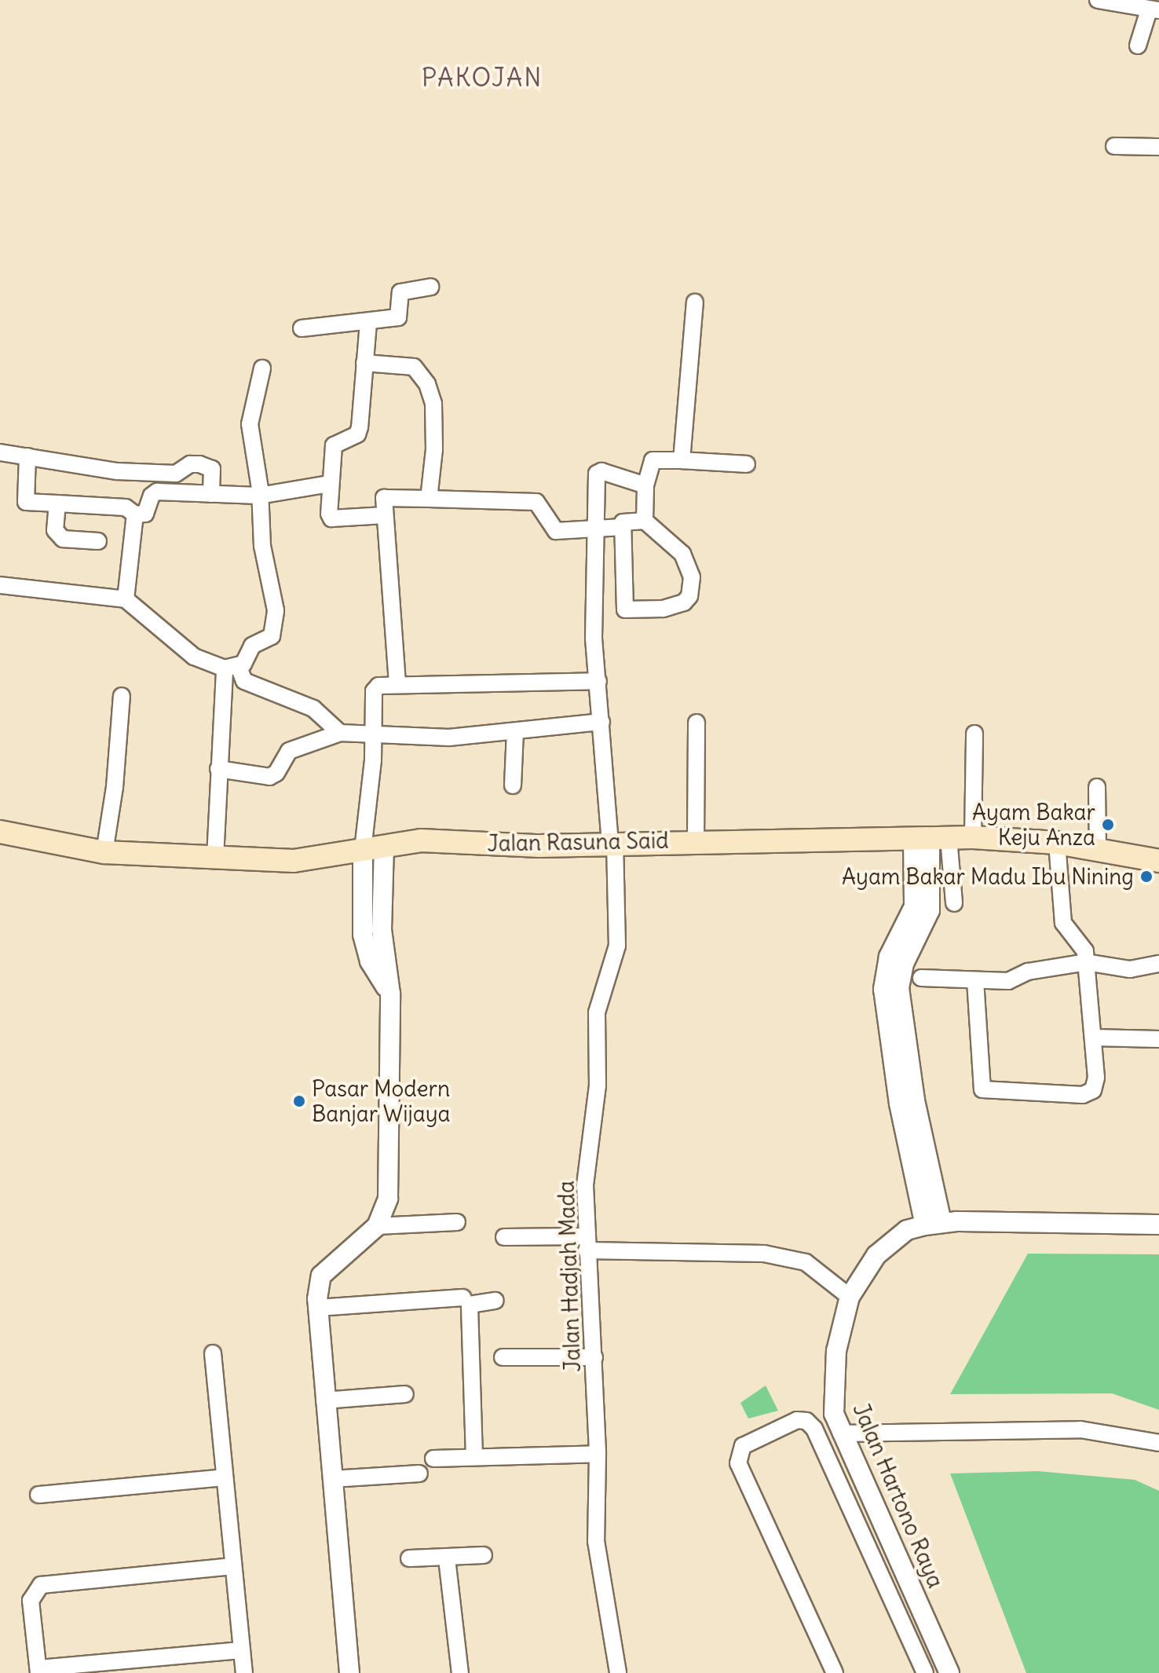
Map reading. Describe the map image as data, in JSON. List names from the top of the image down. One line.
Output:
{"streets":{"main road":["Jalan Rasuna Said"],"street":["Jalan Hadjah Mada","Jalan Hartono Raya"]},"crossings":[["Jalan Rasuna Said","Jalan Hadjah Mada"]],"districts":["PAKOJAN"],"places":["Ayam Bakar Keju Anza","Ayam Bakar Madu Ibu Nining","Pasar Modern Banjar Wijaya"]}
